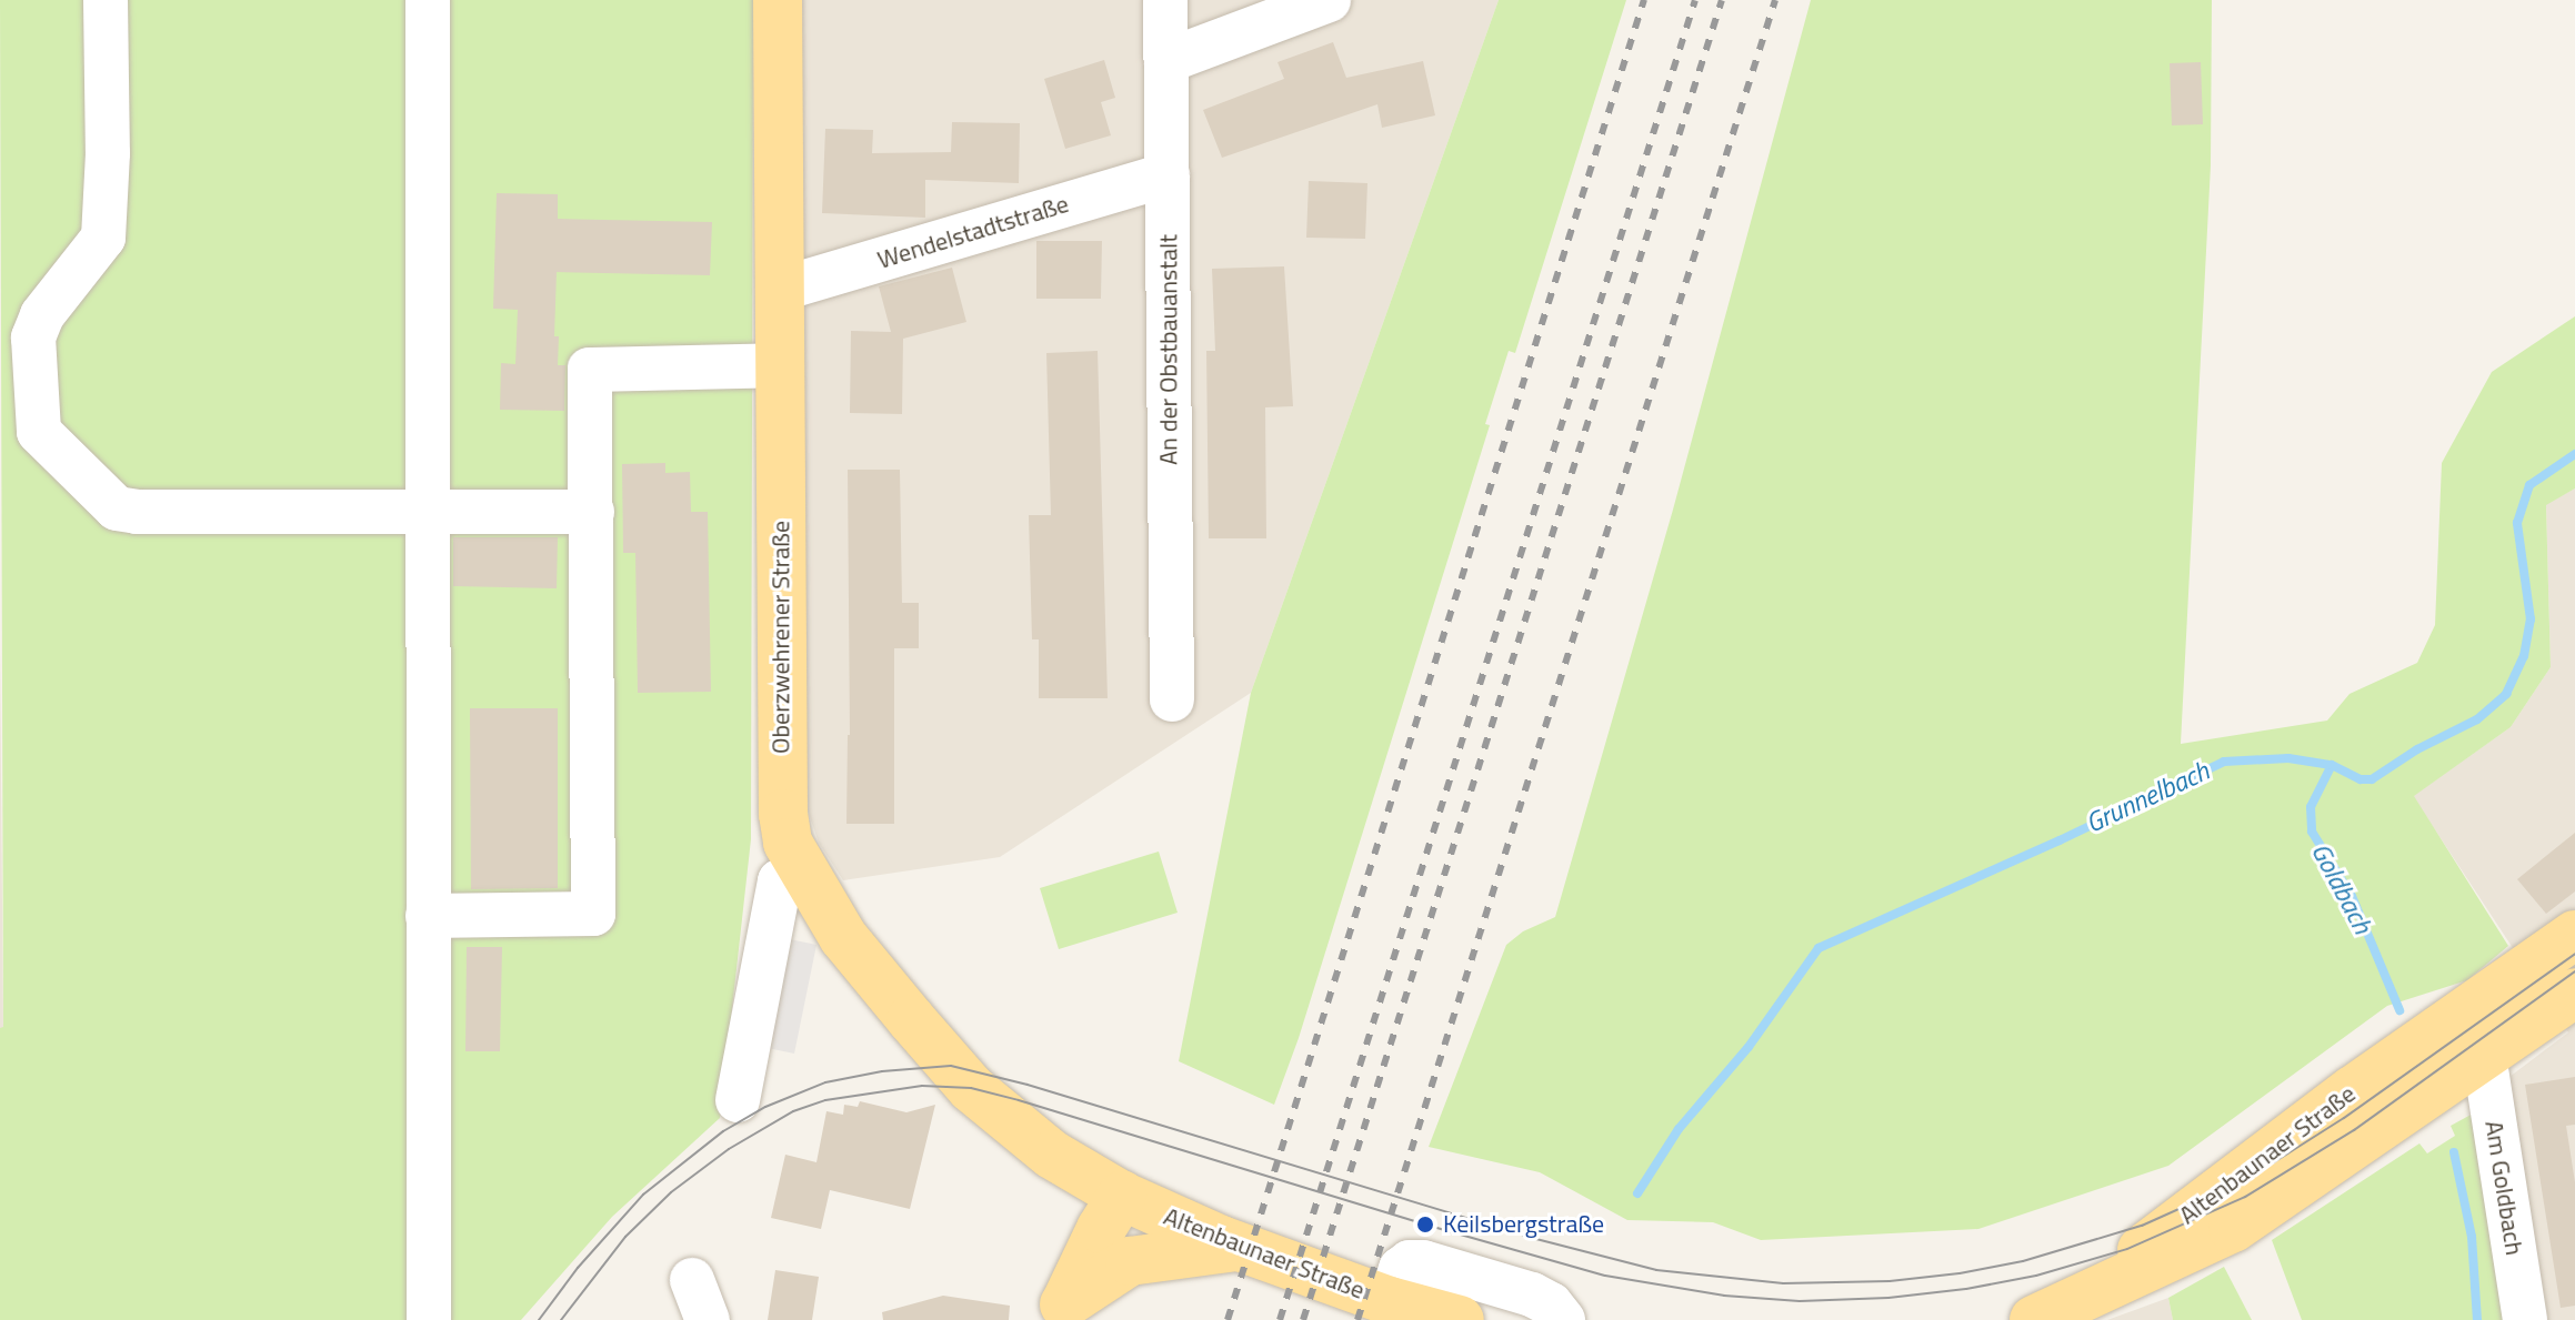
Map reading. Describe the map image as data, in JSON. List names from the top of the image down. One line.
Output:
{"streets":{"main road":["Oberzwehrener Straße","Altenbaunaer Straße"],"street":["Wendelstadtstraße","An der Obstbauanstalt","Am Goldbach"]},"crossings":[["Wendelstadtstraße","An der Obstbauanstalt"],["Wendelstadtstraße","Oberzwehrener Straße"],["Oberzwehrener Straße","Altenbaunaer Straße"],["Altenbaunaer Straße","Am Goldbach"]],"water":["Grunnelbach","Goldbach"],"places":["Keilsbergstraße"]}
